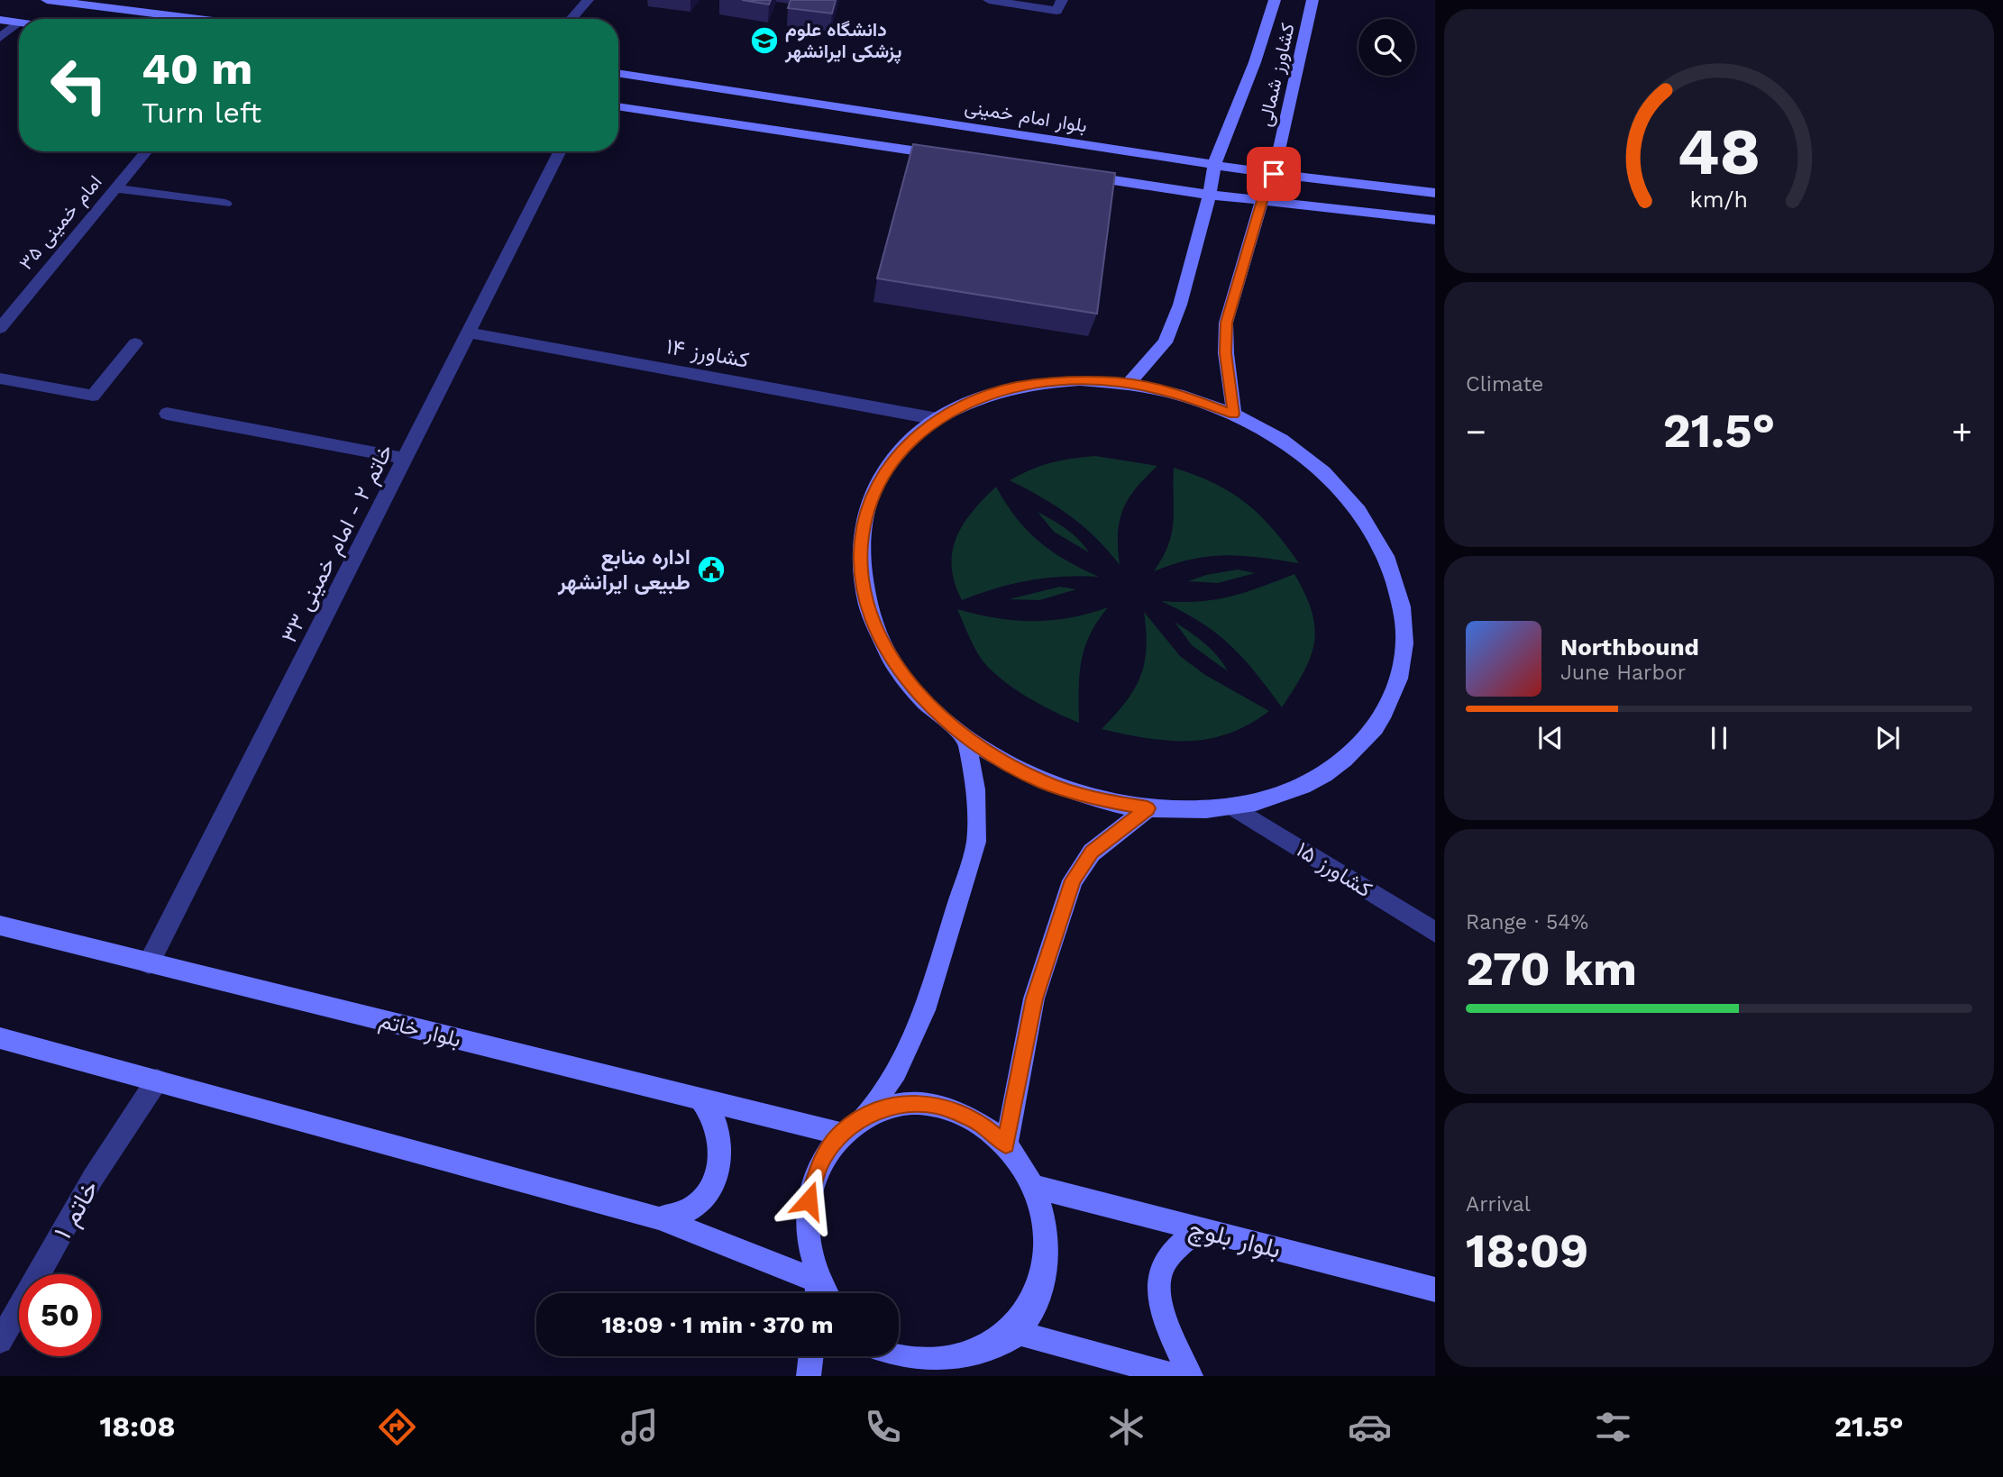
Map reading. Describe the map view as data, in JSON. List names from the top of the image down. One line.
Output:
{"streets":{"main road":["کشاورز شمالی","بلوار امام خمینی","بلوار خاتم","بلوار بلوچ"],"street":["امام خمینی ۳۵","کشاورز ۱۴","خاتم ۲ - امام خمینی ۳۳","کشاورز ۱۵","خاتم ۱"]},"crossings":[["کشاورز شمالی","بلوار امام خمینی"],["کشاورز ۱۴","خاتم ۲ - امام خمینی ۳۳"],["خاتم ۲ - امام خمینی ۳۳","بلوار خاتم"]],"places":{"school or university":["دانشگاه علوم پزشکی ایرانشهر"],"public building":["اداره منابع طبیعی ایرانشهر"]},"page":{"turn":["40 m","Turn left"],"tile":["Climate",["Range · 54%","270 km"],["Arrival","18:09"]],"heat":["−","21.5°","+"],"song":["Northbound","June Harbor"],"limit":"50","trip":"18:09 · 1 min · 370 m","tabs":["18:08","21.5°"],"gauge":["48","km/h"]}}
